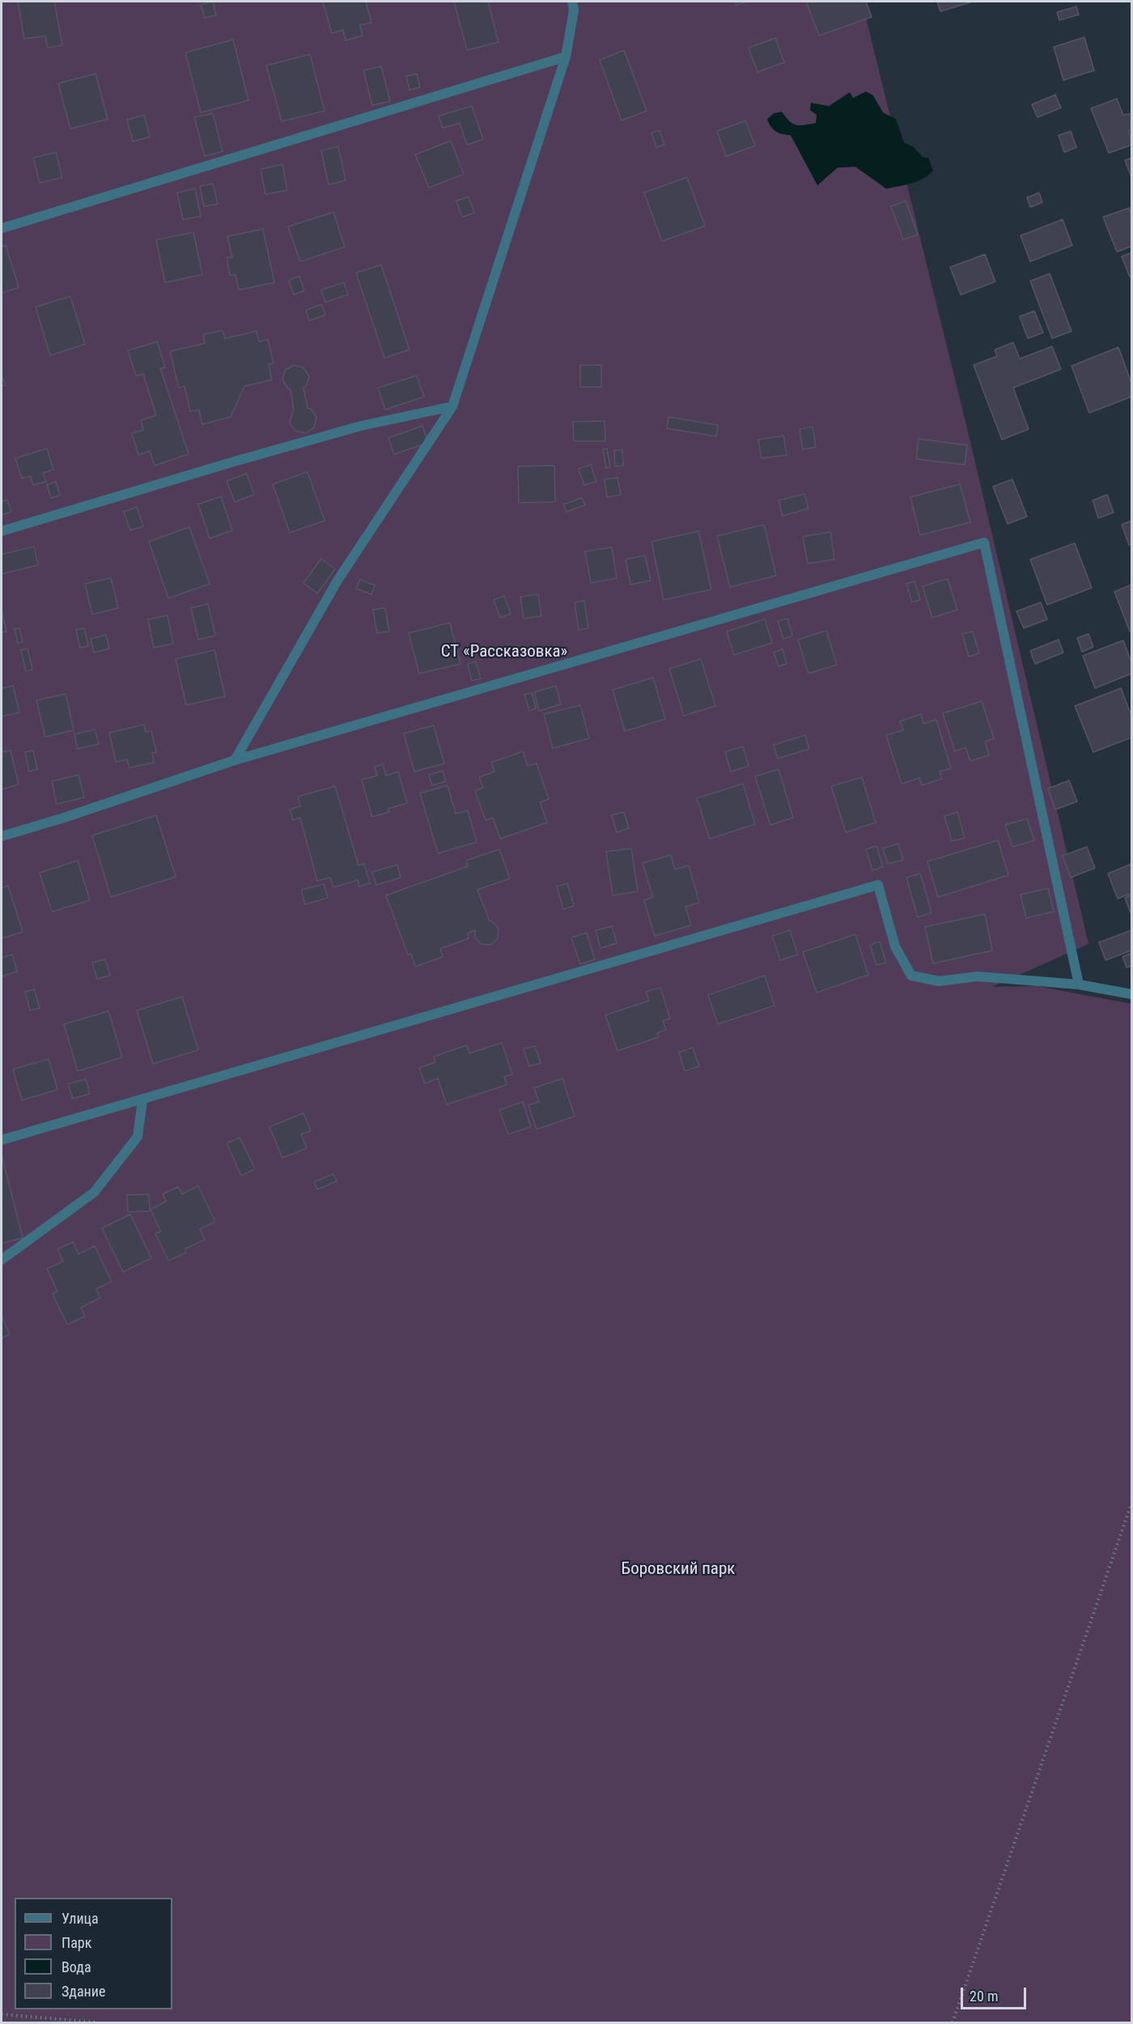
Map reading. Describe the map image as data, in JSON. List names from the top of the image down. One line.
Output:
{"parks":["СТ «Рассказовка»","Боровский парк"],"legend":["Улица","Парк","Вода","Здание"],"scale_bar":"20 m"}
